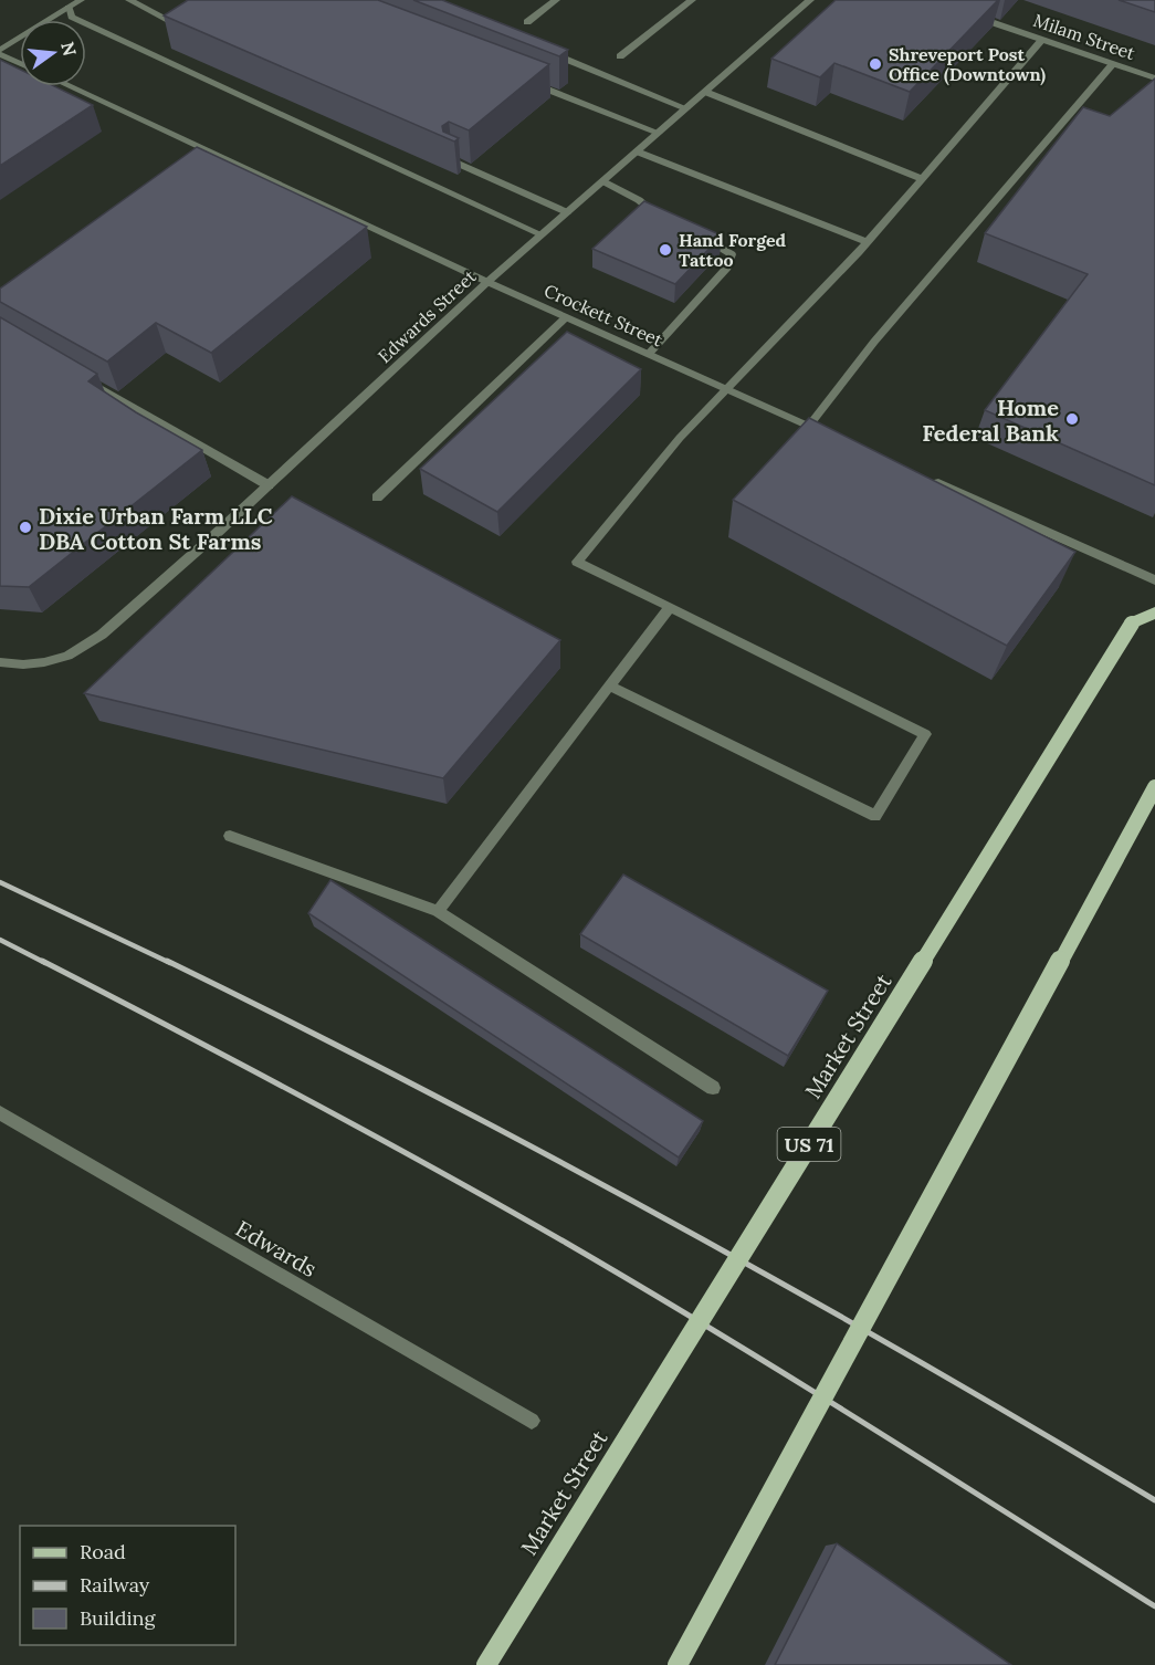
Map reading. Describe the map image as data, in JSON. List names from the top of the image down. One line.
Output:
{"streets":{"main road":["Market Street","US 71"],"street":["Milam Street","Crockett Street","Edwards Street","Edwards"]},"crossings":[["Crockett Street","Edwards Street"]],"places":["Shreveport Post Office (Downtown)","Hand Forged Tattoo","Home Federal Bank","Dixie Urban Farm LLC DBA Cotton St Farms"],"legend":["Road","Railway","Building"],"north":"right"}
